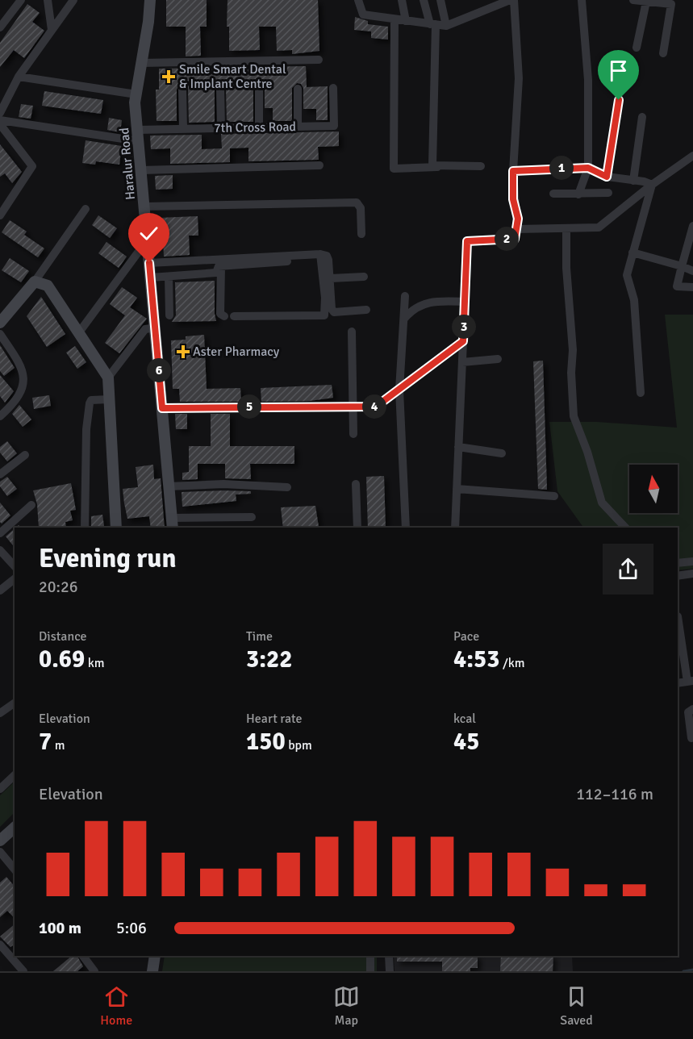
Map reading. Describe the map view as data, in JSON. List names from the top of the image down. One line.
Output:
{"streets":{"street":["7th Cross Road","Haralur Road"]},"crossings":[["7th Cross Road","Haralur Road"]],"places":{"health":["Smile Smart Dental & Implant Centre","Aster Pharmacy"]},"north":"top","page":{"pins":["1","2","3","6","4","5"],"heading":["Evening run","20:26"],"stats":[["Distance","0.69 km"],["Time","3:22"],["Pace","4:53 /km"],["Elevation","7 m"],["Heart rate","150 bpm"],["kcal","45"]],"chart":["Elevation","112–116 m"],"list":[{"name":"100 m","note":"5:06"}],"tabs":["Home","Map","Saved"]}}
